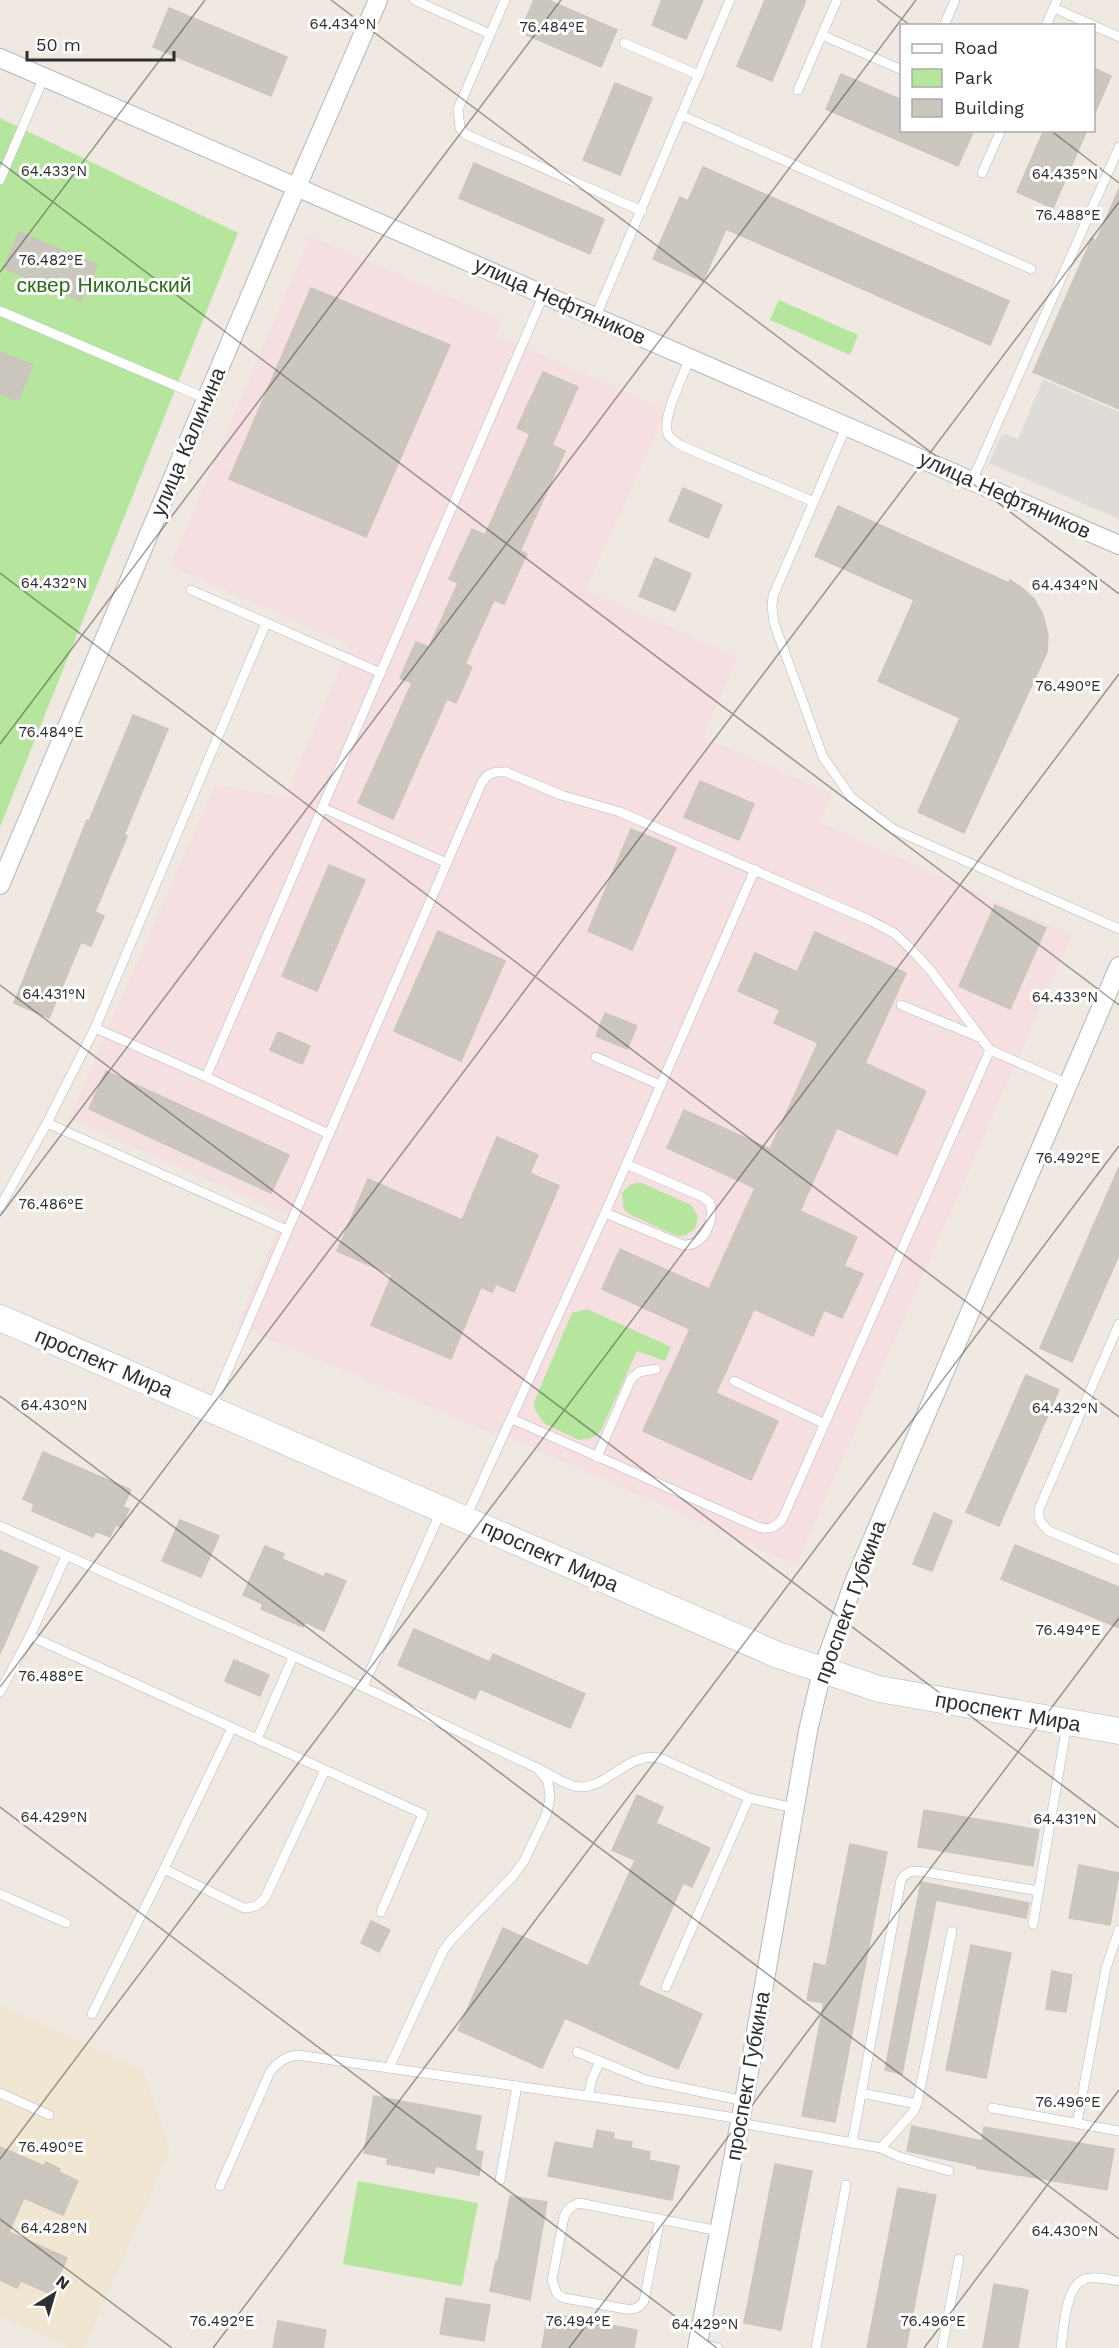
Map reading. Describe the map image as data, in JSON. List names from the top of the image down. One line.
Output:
{"streets":{"main road":["проспект Мира"],"street":["улица Нефтяников","улица Калинина","проспект Губкина"]},"crossings":[["улица Нефтяников","улица Калинина"],["проспект Мира","проспект Губкина"]],"parks":["сквер Никольский"],"legend":["Road","Park","Building"],"scale_bar":"50 m","north":"top right","coordinates":["64.434°N","76.484°E","64.433°N","64.435°N","76.488°E","76.482°E","64.432°N","76.490°E","64.431°N","76.492°E","76.486°E","64.430°N","76.494°E","64.429°N","76.496°E","64.428°N"]}
